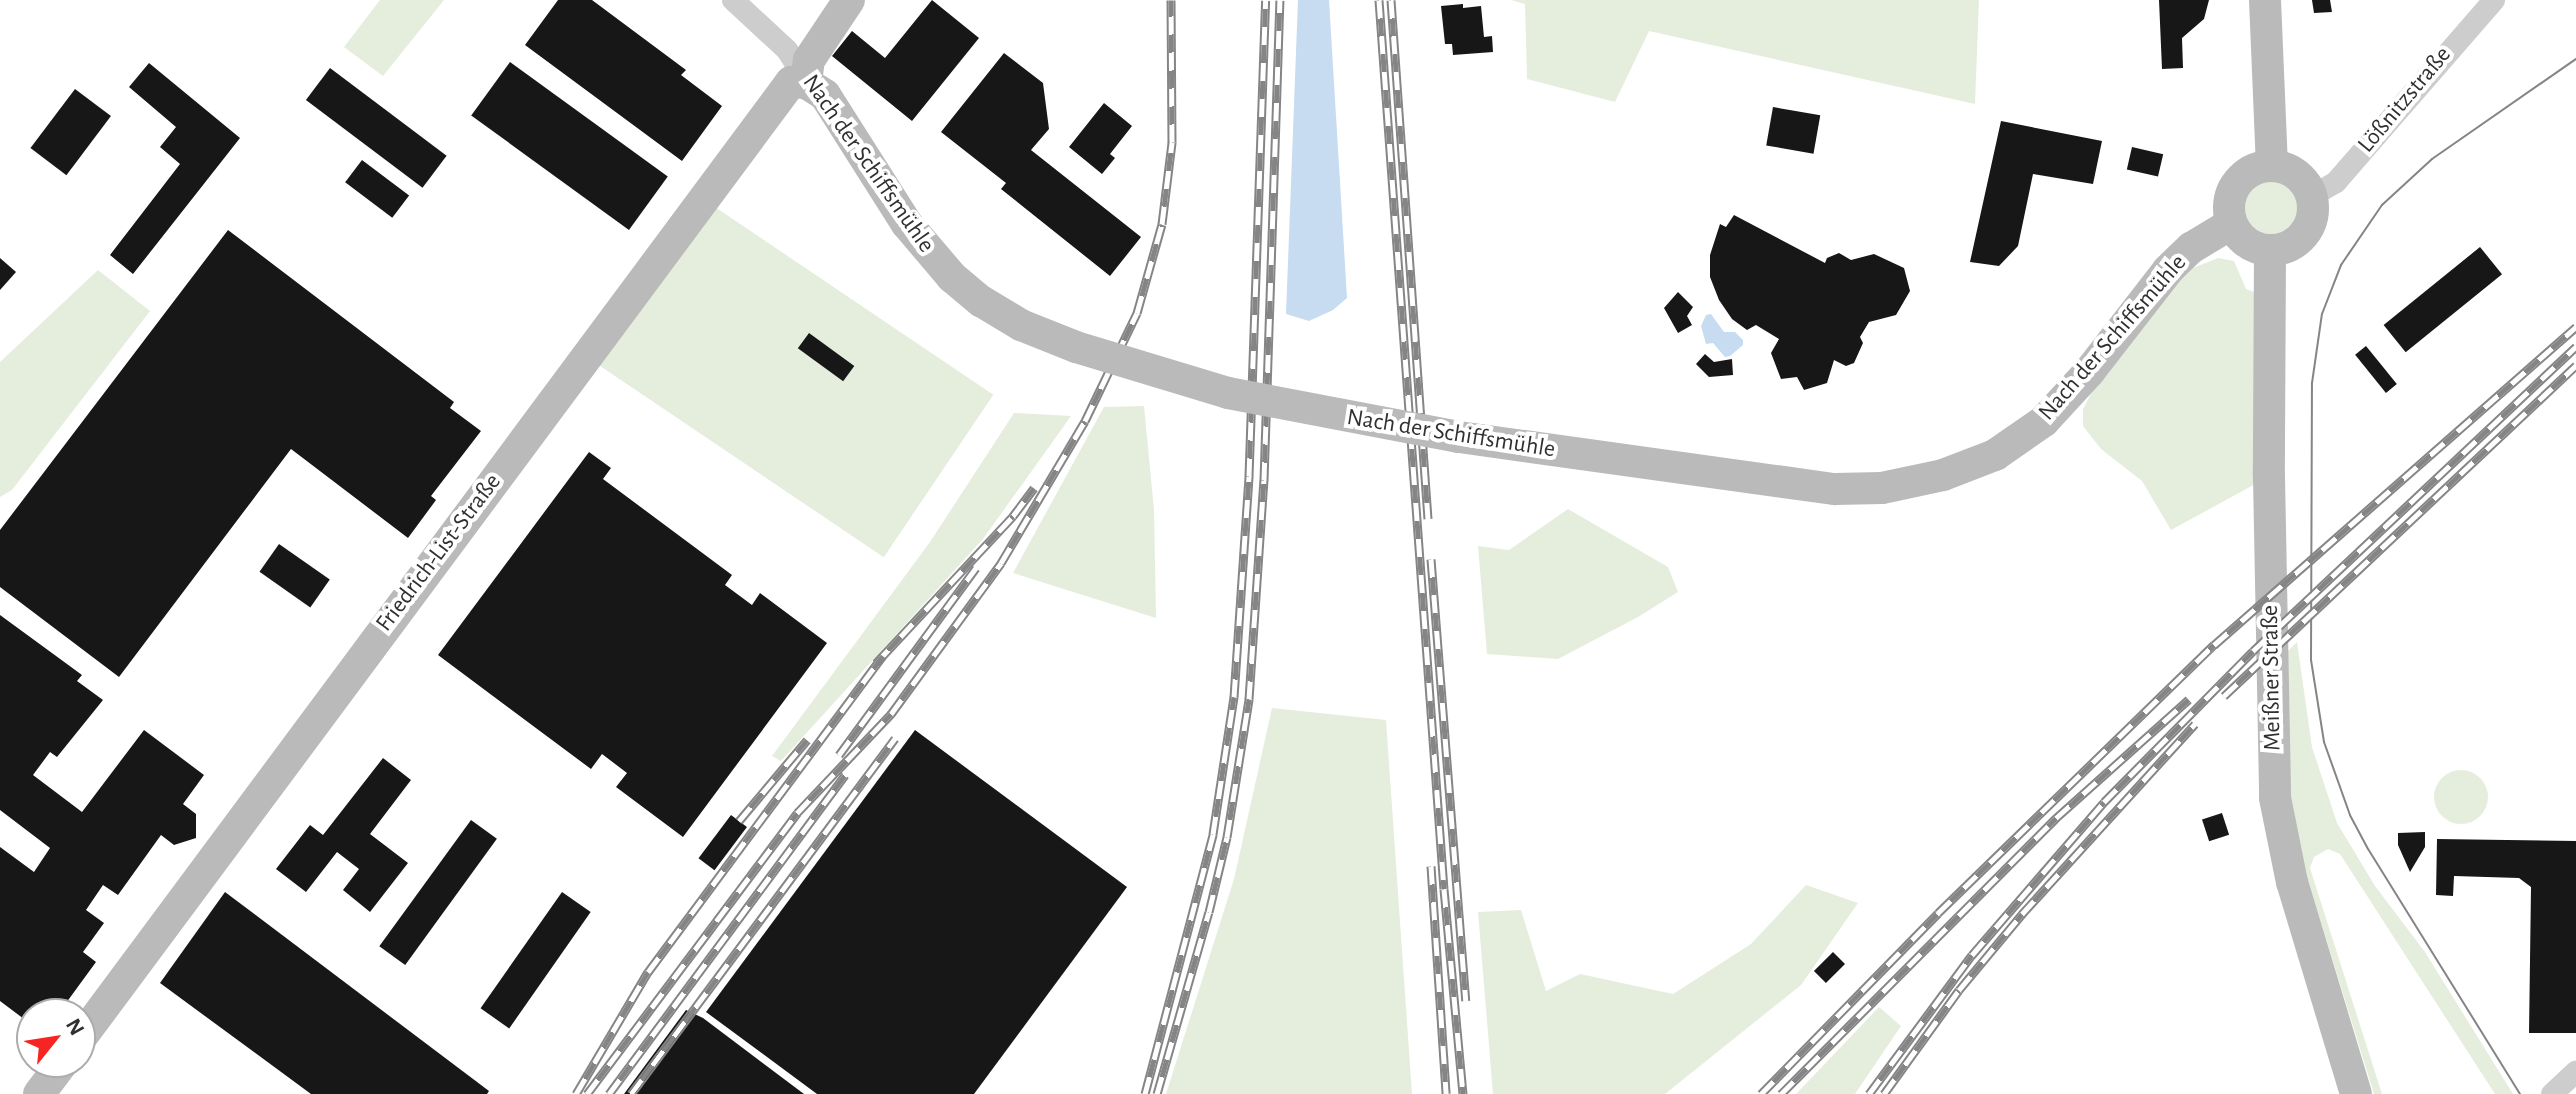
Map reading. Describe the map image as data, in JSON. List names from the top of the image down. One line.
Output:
{"streets":{"street":["Lößnitzstraße","Nach der Schiffsmühle","Friedrich-List-Straße","Meißner Straße"]},"crossings":[["Lößnitzstraße","Nach der Schiffsmühle"],["Lößnitzstraße","Meißner Straße"],["Nach der Schiffsmühle","Friedrich-List-Straße"],["Nach der Schiffsmühle","Meißner Straße"]],"north":"top right"}
